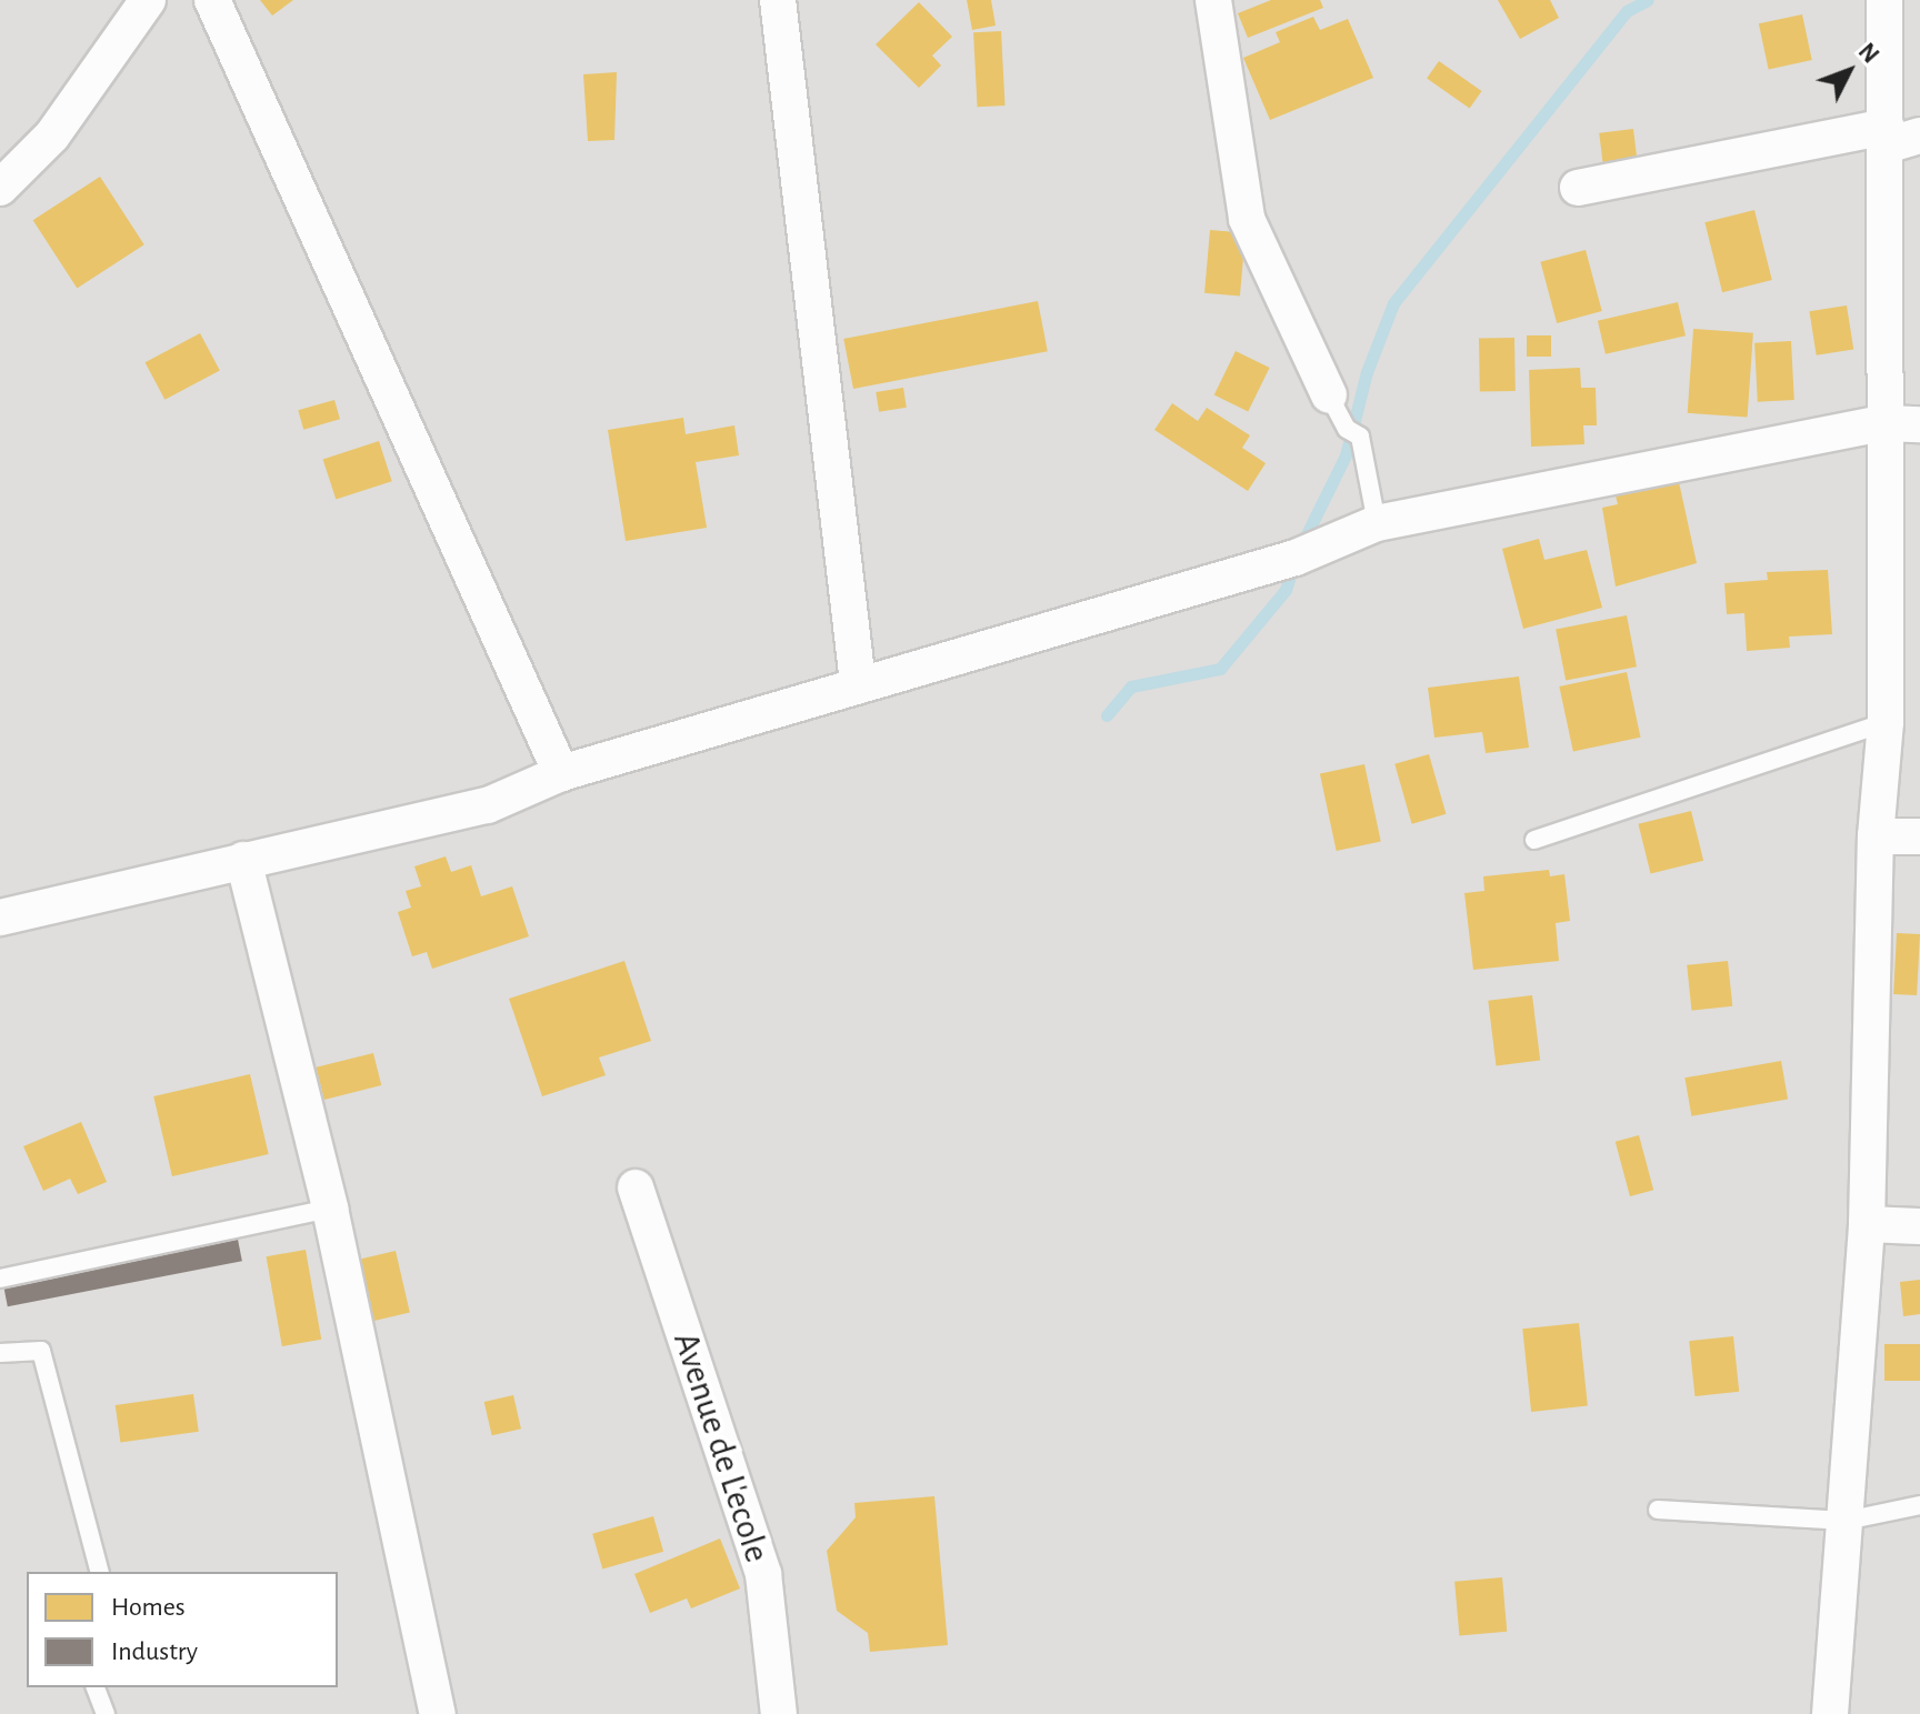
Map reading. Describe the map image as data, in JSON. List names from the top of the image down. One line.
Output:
{"streets":{"street":["Avenue de L'ecole"]},"legend":["Homes","Industry"],"north":"top right"}
